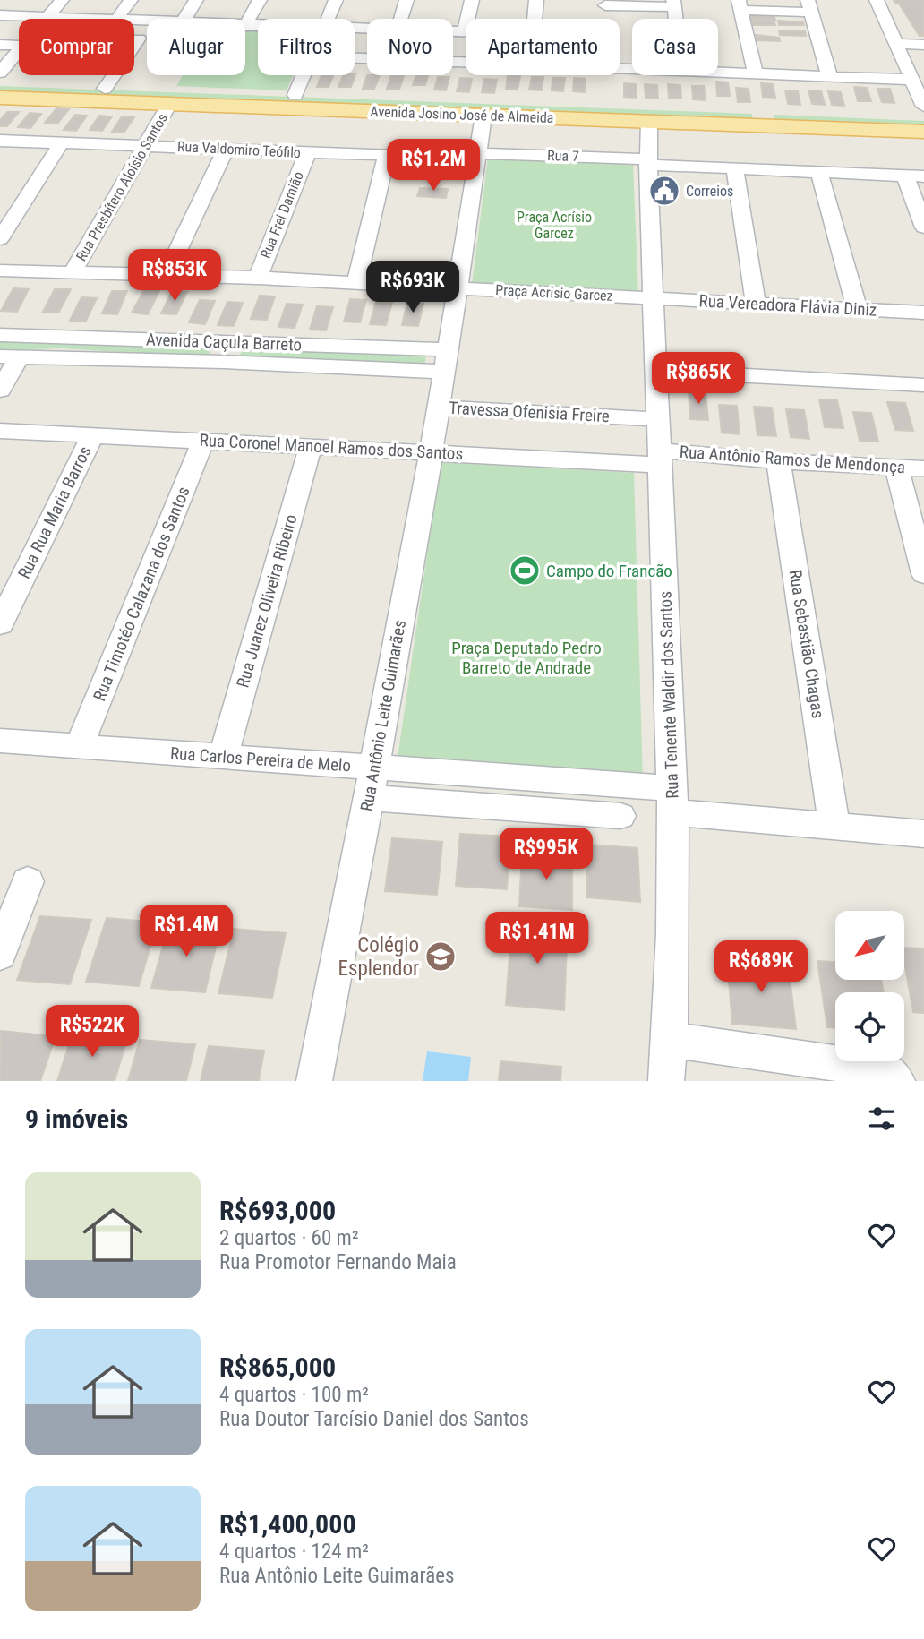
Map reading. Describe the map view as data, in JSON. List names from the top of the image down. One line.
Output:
{"streets":{"main road":["Avenida Josino José de Almeida"],"street":["Rua Valdomiro Teófilo","Rua 7","Rua Presbítero Aloísio Santos","Rua Frei Damião","Praça Acrisio Garcez","Rua Vereadora Flávia Diniz","Avenida Caçula Barreto","Travessa Ofenisia Freire","Rua Coronel Manoel Ramos dos Santos","Rua Antônio Ramos de Mendonça","Rua Rua Maria Barros","Rua Timotéo Calazana dos Santos","Rua Juarez Oliveira Ribeiro","Rua Sebastião Chagas","Rua Tenente Waldir dos Santos","Rua Antônio Leite Guimarães","Rua Carlos Pereira de Melo"]},"crossings":[["Avenida Josino José de Almeida","Rua Presbítero Aloísio Santos"],["Avenida Josino José de Almeida","Rua Tenente Waldir dos Santos"],["Avenida Josino José de Almeida","Rua Antônio Leite Guimarães"],["Rua Valdomiro Teófilo","Rua 7"],["Rua Valdomiro Teófilo","Rua Presbítero Aloísio Santos"],["Rua Valdomiro Teófilo","Rua Frei Damião"],["Rua Valdomiro Teófilo","Rua Antônio Leite Guimarães"],["Rua 7","Rua Tenente Waldir dos Santos"],["Rua 7","Rua Antônio Leite Guimarães"],["Rua Presbítero Aloísio Santos","Praça Acrisio Garcez"],["Rua Frei Damião","Praça Acrisio Garcez"],["Praça Acrisio Garcez","Rua Vereadora Flávia Diniz"],["Praça Acrisio Garcez","Rua Tenente Waldir dos Santos"],["Praça Acrisio Garcez","Rua Antônio Leite Guimarães"],["Rua Vereadora Flávia Diniz","Rua Tenente Waldir dos Santos"],["Avenida Caçula Barreto","Rua Antônio Leite Guimarães"],["Travessa Ofenisia Freire","Rua Tenente Waldir dos Santos"],["Travessa Ofenisia Freire","Rua Antônio Leite Guimarães"],["Rua Coronel Manoel Ramos dos Santos","Rua Antônio Ramos de Mendonça"],["Rua Coronel Manoel Ramos dos Santos","Rua Rua Maria Barros"],["Rua Coronel Manoel Ramos dos Santos","Rua Timotéo Calazana dos Santos"],["Rua Coronel Manoel Ramos dos Santos","Rua Juarez Oliveira Ribeiro"],["Rua Coronel Manoel Ramos dos Santos","Rua Tenente Waldir dos Santos"],["Rua Coronel Manoel Ramos dos Santos","Rua Antônio Leite Guimarães"],["Rua Antônio Ramos de Mendonça","Rua Sebastião Chagas"],["Rua Antônio Ramos de Mendonça","Rua Tenente Waldir dos Santos"],["Rua Timotéo Calazana dos Santos","Rua Carlos Pereira de Melo"],["Rua Juarez Oliveira Ribeiro","Rua Carlos Pereira de Melo"],["Rua Sebastião Chagas","Rua Carlos Pereira de Melo"],["Rua Tenente Waldir dos Santos","Rua Carlos Pereira de Melo"],["Rua Antônio Leite Guimarães","Rua Carlos Pereira de Melo"]],"parks":["Praça Acrísio Garcez","Praça Deputado Pedro Barreto de Andrade"],"places":{"public building":["Correios"],"sports":["Campo do Francão"],"school or university":["Colégio Esplendor"]},"north":"bottom left","page":{"chip":["Comprar","Alugar","Filtros","Novo","Apartamento","Casa"],"price":["R$1.2M","R$853K","R$693K","R$865K","R$995K","R$1.4M","R$1.41M","R$689K","R$522K"],"heading":"9 imóveis","list":[{"name":"R$693,000","note":"2 quartos · 60 m² · Rua Promotor Fernando Maia"},{"name":"R$865,000","note":"4 quartos · 100 m² · Rua Doutor Tarcísio Daniel dos Santos"},{"name":"R$1,400,000","note":"4 quartos · 124 m² · Rua Antônio Leite Guimarães"}]}}
